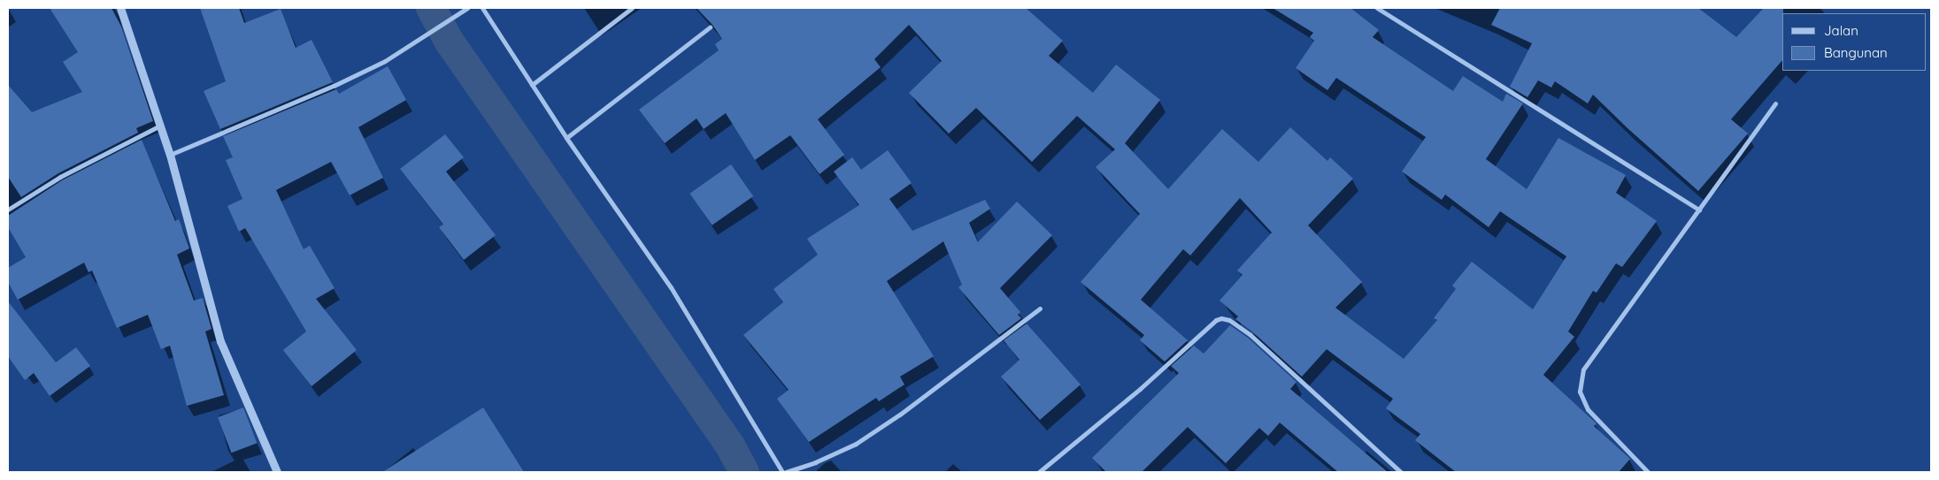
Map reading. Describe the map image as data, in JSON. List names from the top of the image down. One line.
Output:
{"legend":["Jalan","Bangunan"]}
